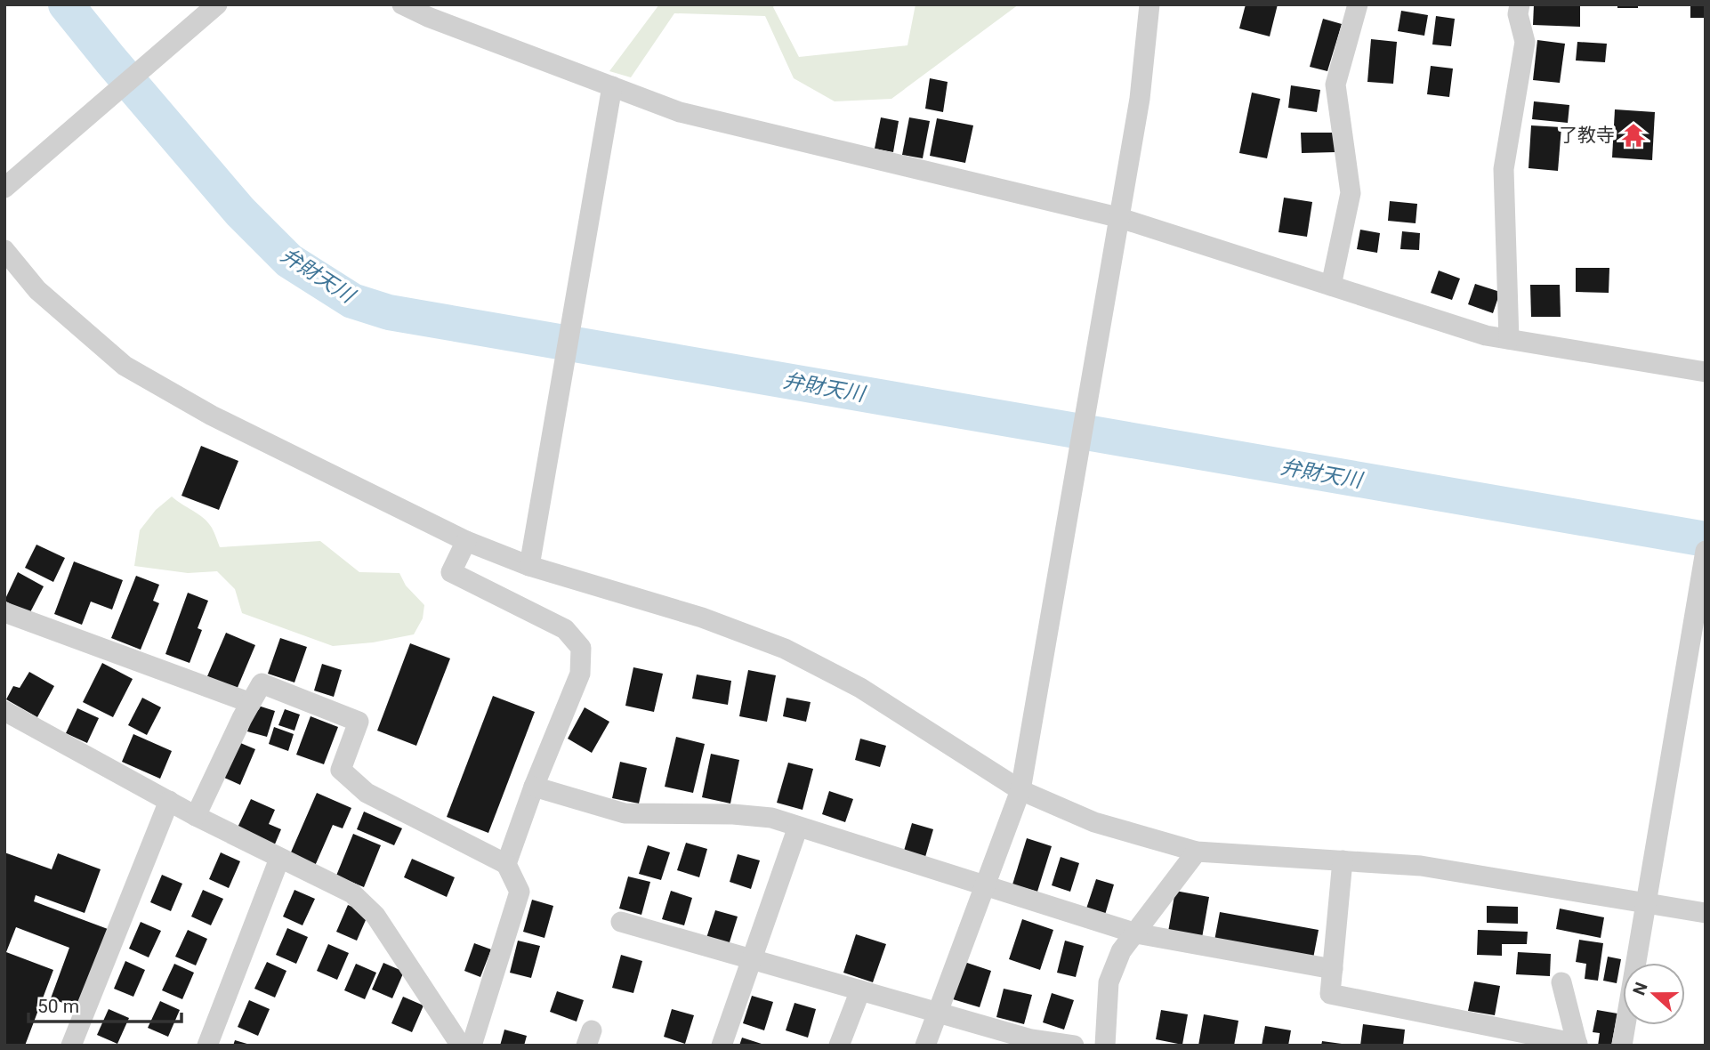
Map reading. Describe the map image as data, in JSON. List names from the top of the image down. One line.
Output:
{"water":["弁財天川"],"places":{"temple":["了教寺"]},"scale_bar":"50 m","north":"left"}
